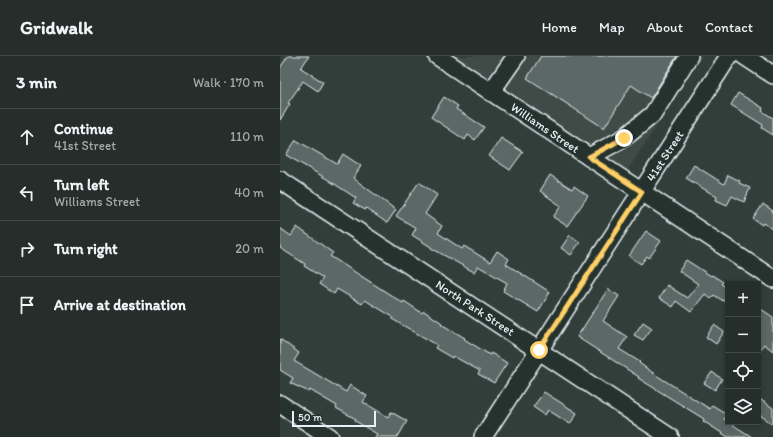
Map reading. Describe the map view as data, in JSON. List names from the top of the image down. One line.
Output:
{"streets":{"street":["Williams Street","41st Street","North Park Street"]},"crossings":[["Williams Street","41st Street"],["41st Street","North Park Street"]],"scale_bar":"50 m","page":{"header":"Gridwalk","nav":["Home","Map","About","Contact"],"heading":["3 min","Walk · 170 m"],"list":[["Continue","41st Street","110 m"],["Turn left","Williams Street","40 m"],["Turn right","20 m"],"Arrive at destination"],"map_buttons":["+","−"],"scale":"50 m"}}
